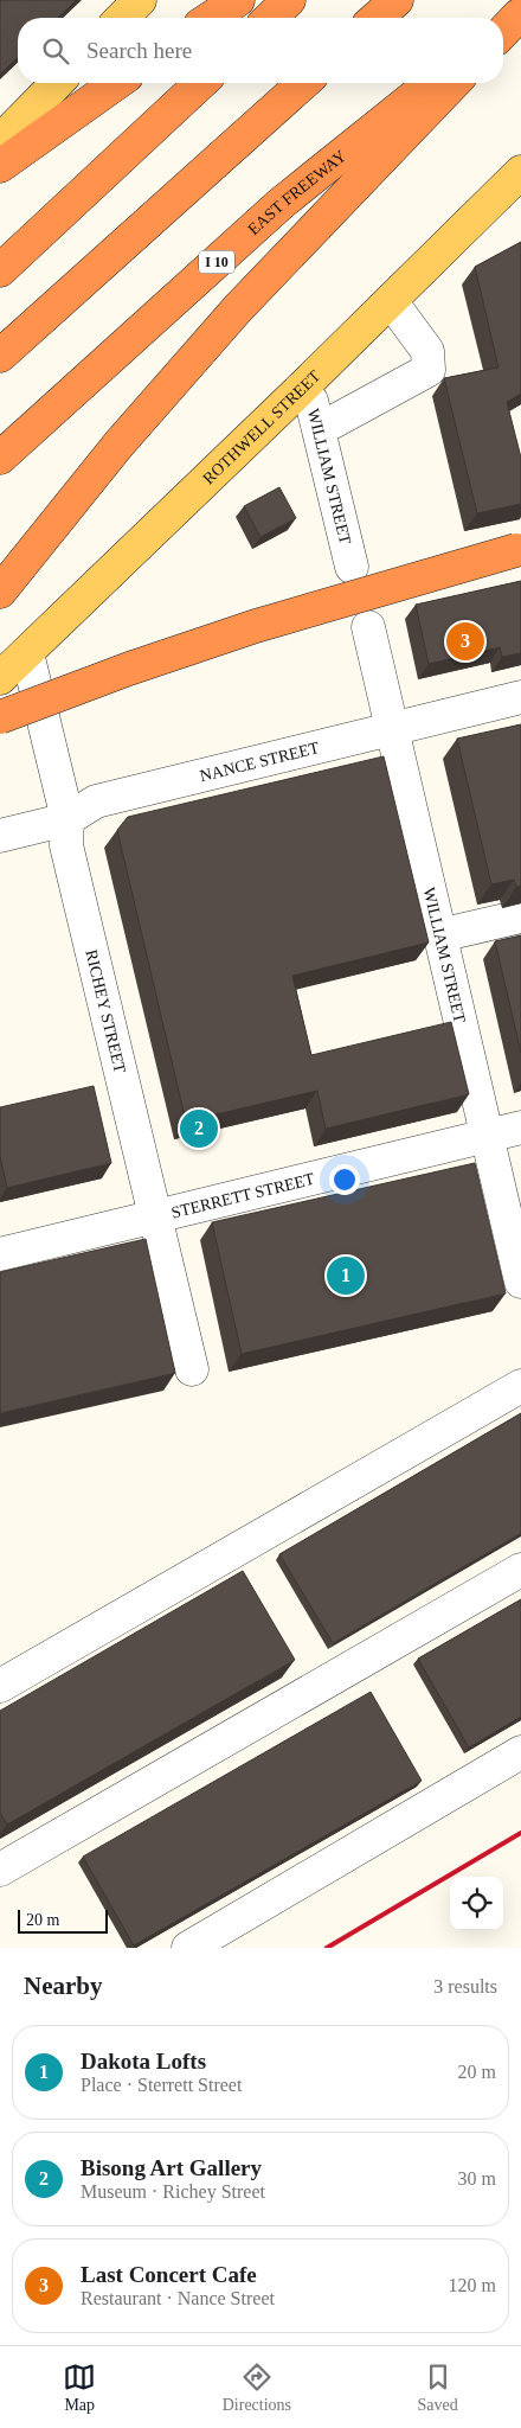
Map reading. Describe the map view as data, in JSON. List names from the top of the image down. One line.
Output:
{"streets":{"highway":["EAST FREEWAY","I 10"],"main road":["ROTHWELL STREET"],"street":["WILLIAM STREET","NANCE STREET","RICHEY STREET","STERRETT STREET"]},"crossings":[["ROTHWELL STREET","WILLIAM STREET"],["ROTHWELL STREET","RICHEY STREET"],["WILLIAM STREET","NANCE STREET"],["WILLIAM STREET","STERRETT STREET"],["NANCE STREET","RICHEY STREET"],["RICHEY STREET","STERRETT STREET"]],"scale_bar":"20 m","page":{"search":"Search here","pins":["3","2","1"],"scale":"20 m","heading":["Nearby","3 results"],"list":[{"mark":"1","name":"Dakota Lofts","note":"Place · Sterrett Street","value":"20 m"},{"mark":"2","name":"Bisong Art Gallery","note":"Museum · Richey Street","value":"30 m"},{"mark":"3","name":"Last Concert Cafe","note":"Restaurant · Nance Street","value":"120 m"}],"nav":["Map","Directions","Saved"]}}
